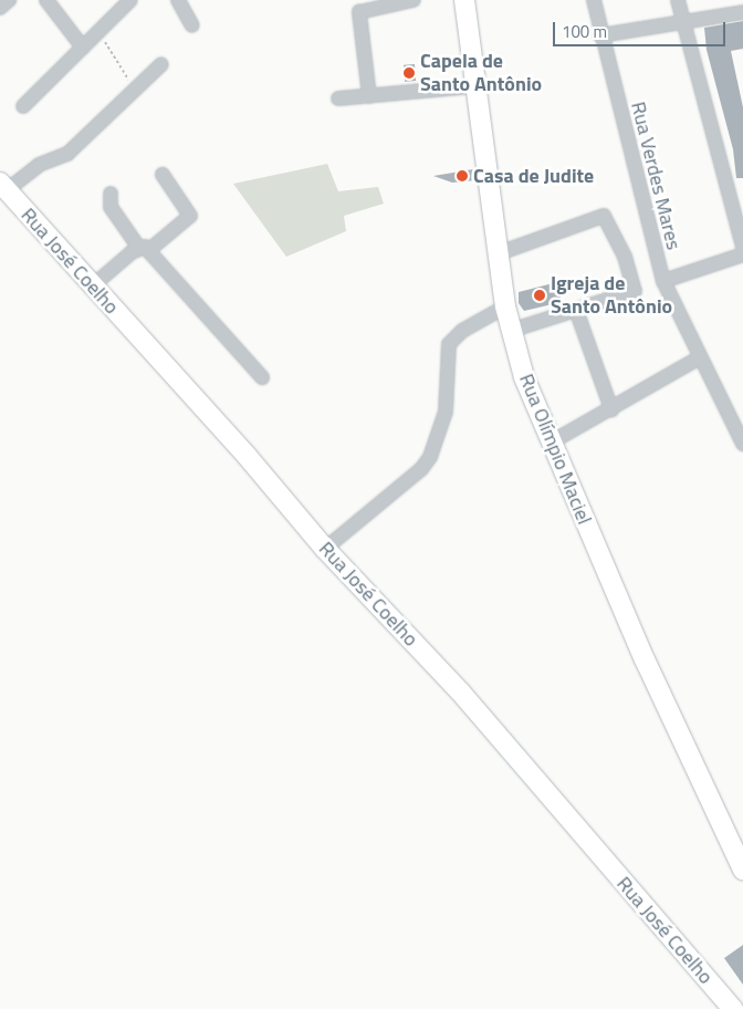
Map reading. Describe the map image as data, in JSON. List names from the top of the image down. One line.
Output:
{"streets":{"street":["Rua Verdes Mares","Rua José Coelho","Rua Olímpio Maciel"]},"places":["Capela de Santo Antônio","Casa de Judite","Igreja de Santo Antônio"],"scale_bar":"100 m"}
